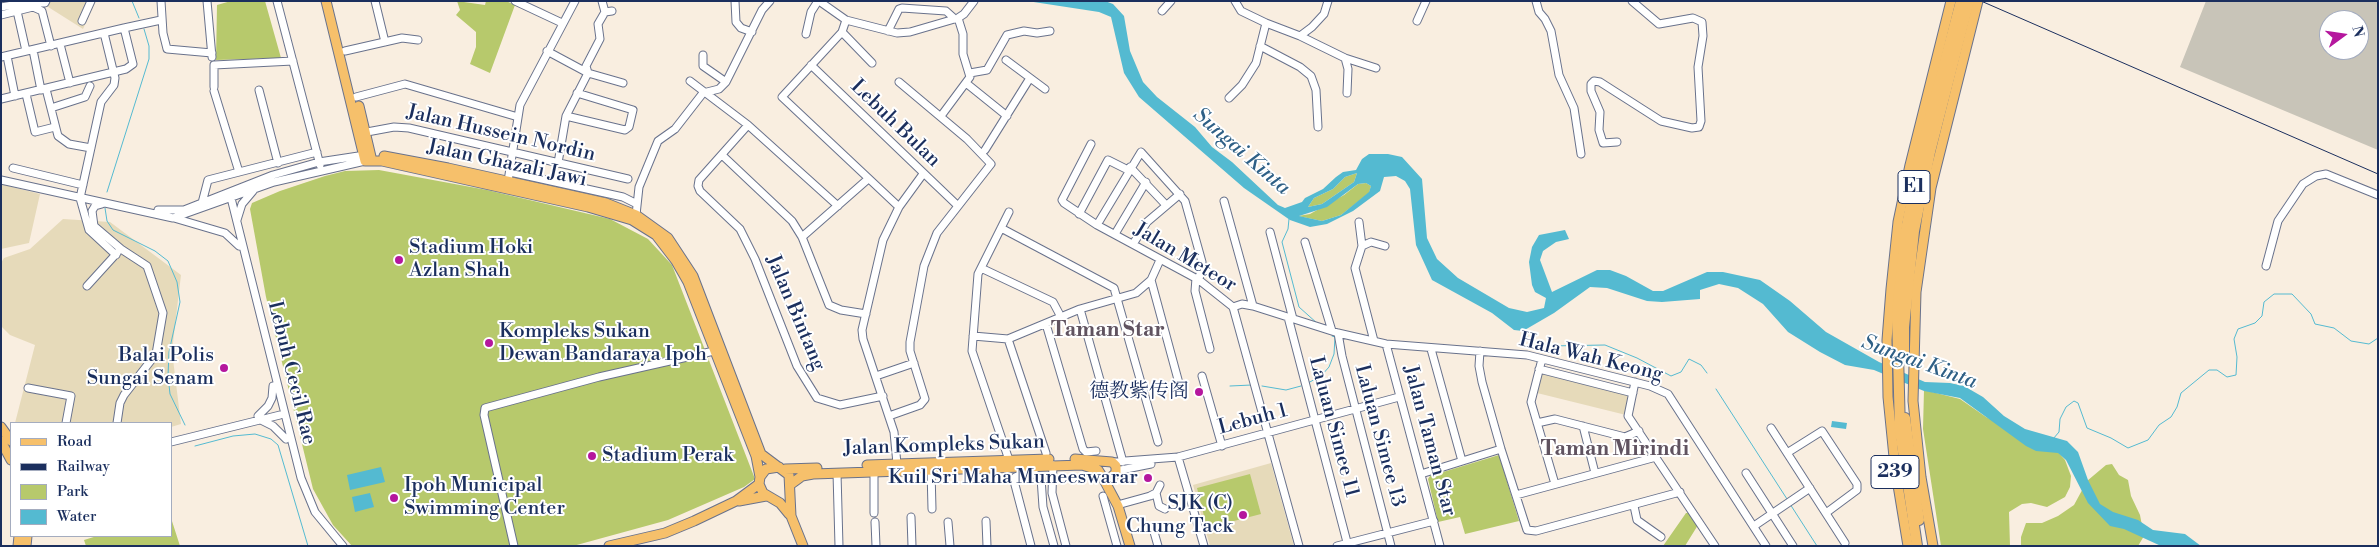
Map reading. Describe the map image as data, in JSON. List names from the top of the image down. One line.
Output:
{"streets":{"highway":["E1"],"main road":["Jalan Ghazali Jawi","Jalan Kompleks Sukan","239"],"street":["Lebuh Bulan","Jalan Hussein Nordin","Jalan Meteor","Jalan Bintang","Hala Wah Keong","Lebuh Cecil Rae","Lebuh 1","Laluan Simee 11","Laluan Simee 13","Jalan Taman Star"]},"crossings":[["Jalan Ghazali Jawi","Jalan Kompleks Sukan"],["E1","239"],["Jalan Meteor","Hala Wah Keong"],["Jalan Meteor","Laluan Simee 11"],["Jalan Meteor","Laluan Simee 13"],["Jalan Meteor","Jalan Taman Star"],["Hala Wah Keong","Jalan Taman Star"],["Lebuh 1","Laluan Simee 11"],["Lebuh 1","Laluan Simee 13"],["Lebuh 1","Jalan Taman Star"],["Lebuh 1","Jalan Kompleks Sukan"]],"districts":["Taman Star","Taman Mirindi"],"water":["Sungai Kinta"],"places":["Stadium Hoki Azlan Shah","Kompleks Sukan Dewan Bandaraya Ipoh","Balai Polis Sungai Senam","德教紫传阁","Stadium Perak","Kuil Sri Maha Muneeswarar","Ipoh Municipal Swimming Center","SJK (C) Chung Tack"],"legend":["Road","Railway","Park","Water"],"north":"right"}
